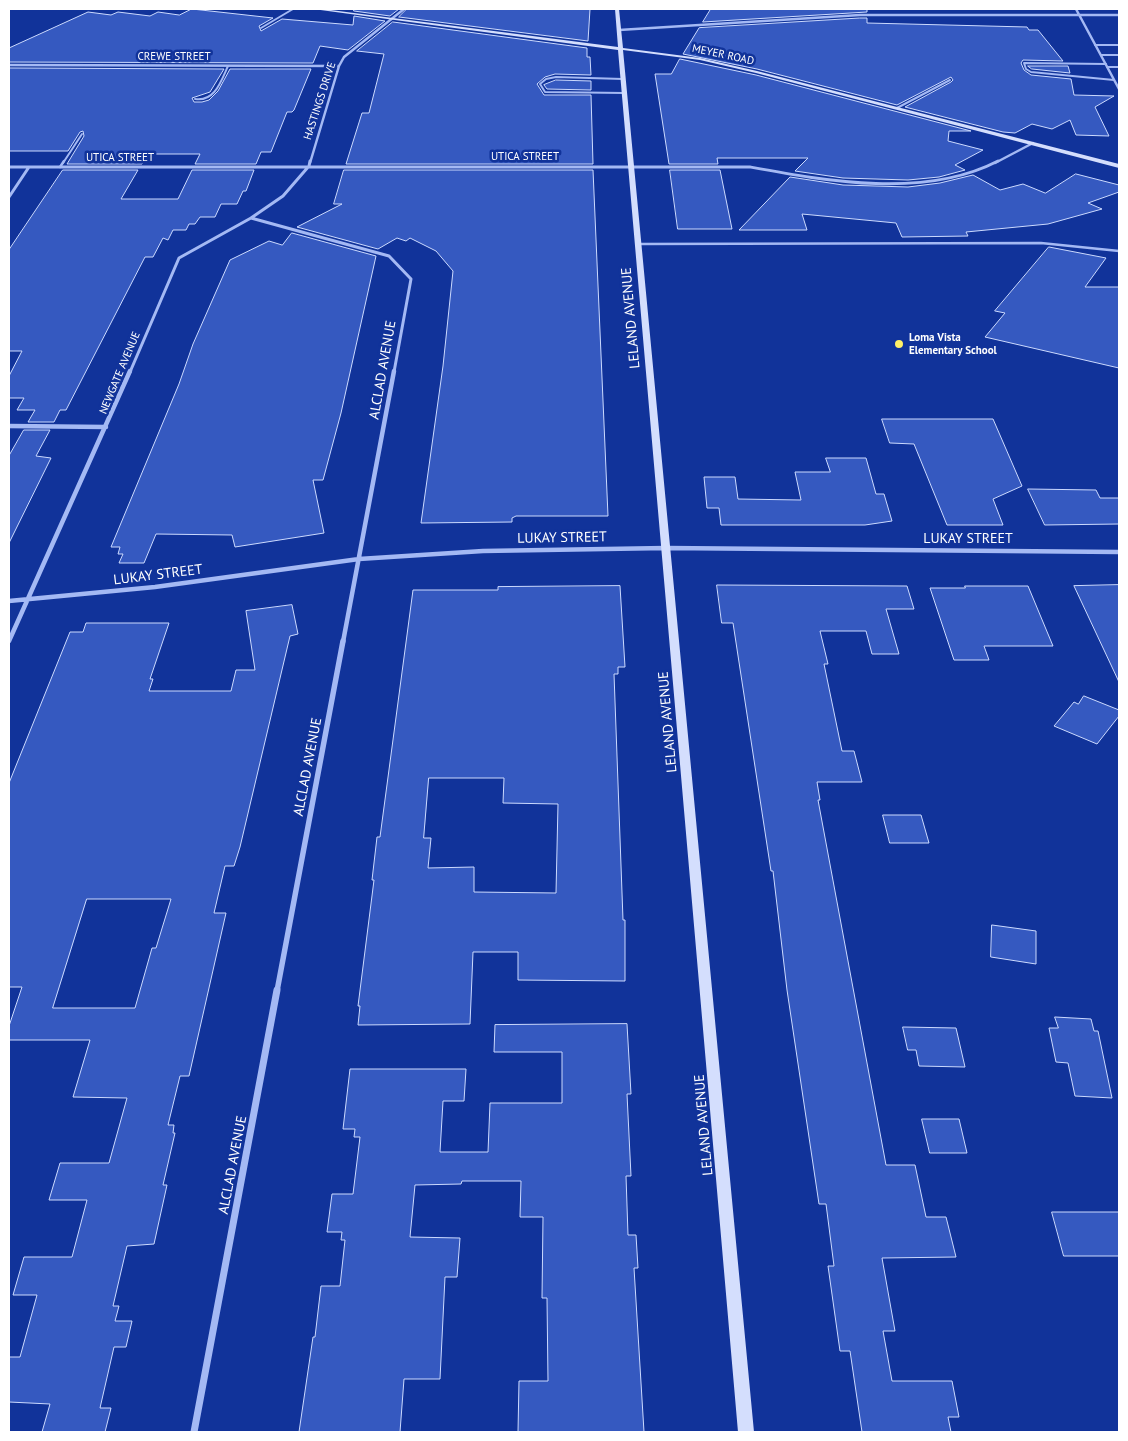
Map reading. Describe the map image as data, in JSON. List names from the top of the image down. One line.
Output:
{"streets":{"street":["MEYER ROAD","CREWE STREET","HASTINGS DRIVE","UTICA STREET","LELAND AVENUE","ALCLAD AVENUE","NEWGATE AVENUE","LUKAY STREET"]},"crossings":[["MEYER ROAD","HASTINGS DRIVE"],["MEYER ROAD","UTICA STREET"],["MEYER ROAD","LELAND AVENUE"],["CREWE STREET","HASTINGS DRIVE"],["HASTINGS DRIVE","UTICA STREET"],["HASTINGS DRIVE","NEWGATE AVENUE"],["UTICA STREET","LELAND AVENUE"],["UTICA STREET","NEWGATE AVENUE"],["LELAND AVENUE","LUKAY STREET"],["ALCLAD AVENUE","NEWGATE AVENUE"],["ALCLAD AVENUE","LUKAY STREET"],["NEWGATE AVENUE","LUKAY STREET"]],"places":["Loma Vista Elementary School"]}
